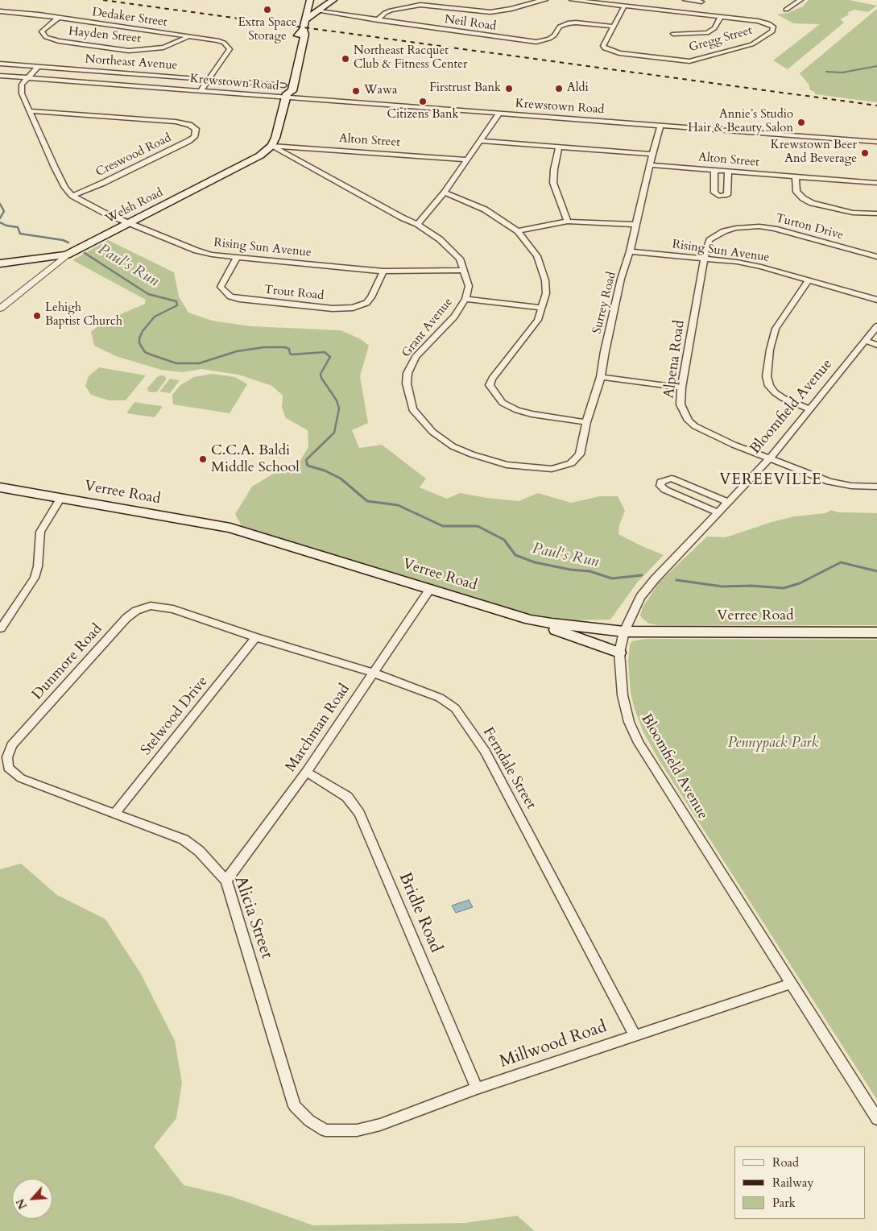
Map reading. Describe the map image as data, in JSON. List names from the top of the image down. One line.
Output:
{"streets":{"main road":["Welsh Road","Verree Road"],"street":["Dedaker Street","Neil Road","Hayden Street","Gregg Street","Northeast Avenue","Krewstown Road","Alton Street","Creswood Road","Turton Drive","Rising Sun Avenue","Trout Road","Surrey Road","Grant Avenue","Alpena Road","Bloomfield Avenue","Dunmore Road","Stelwood Drive","Marchman Road","Ferndale Street","Bridle Road","Alicia Street","Millwood Road"]},"crossings":[["Dedaker Street","Hayden Street"],["Dedaker Street","Northeast Avenue"],["Neil Road","Gregg Street"],["Northeast Avenue","Krewstown Road"],["Krewstown Road","Rising Sun Avenue"],["Krewstown Road","Surrey Road"],["Alton Street","Welsh Road"],["Alton Street","Surrey Road"],["Alton Street","Grant Avenue"],["Creswood Road","Rising Sun Avenue"],["Welsh Road","Rising Sun Avenue"],["Welsh Road","Grant Avenue"],["Turton Drive","Rising Sun Avenue"],["Turton Drive","Alpena Road"],["Rising Sun Avenue","Trout Road"],["Rising Sun Avenue","Surrey Road"],["Rising Sun Avenue","Grant Avenue"],["Rising Sun Avenue","Alpena Road"],["Surrey Road","Grant Avenue"],["Alpena Road","Bloomfield Avenue"],["Bloomfield Avenue","Verree Road"],["Bloomfield Avenue","Millwood Road"],["Verree Road","Marchman Road"],["Dunmore Road","Ferndale Street"],["Dunmore Road","Alicia Street"],["Stelwood Drive","Ferndale Street"],["Stelwood Drive","Alicia Street"],["Marchman Road","Ferndale Street"],["Marchman Road","Bridle Road"],["Marchman Road","Alicia Street"],["Ferndale Street","Millwood Road"],["Bridle Road","Millwood Road"],["Alicia Street","Millwood Road"]],"districts":["VEREEVILLE"],"water":["Paul's Run"],"parks":["Pennypack Park"],"places":["Extra Space Storage","Northeast Racquet Club & Fitness Center","Firstrust Bank","Aldi","Wawa","Citizens Bank","Annie’s Studio Hair & Beauty Salon","Krewstown Beer And Beverage","Lehigh Baptist Church","C.C.A. Baldi Middle School"],"legend":["Road","Railway","Park"],"north":"bottom left"}
